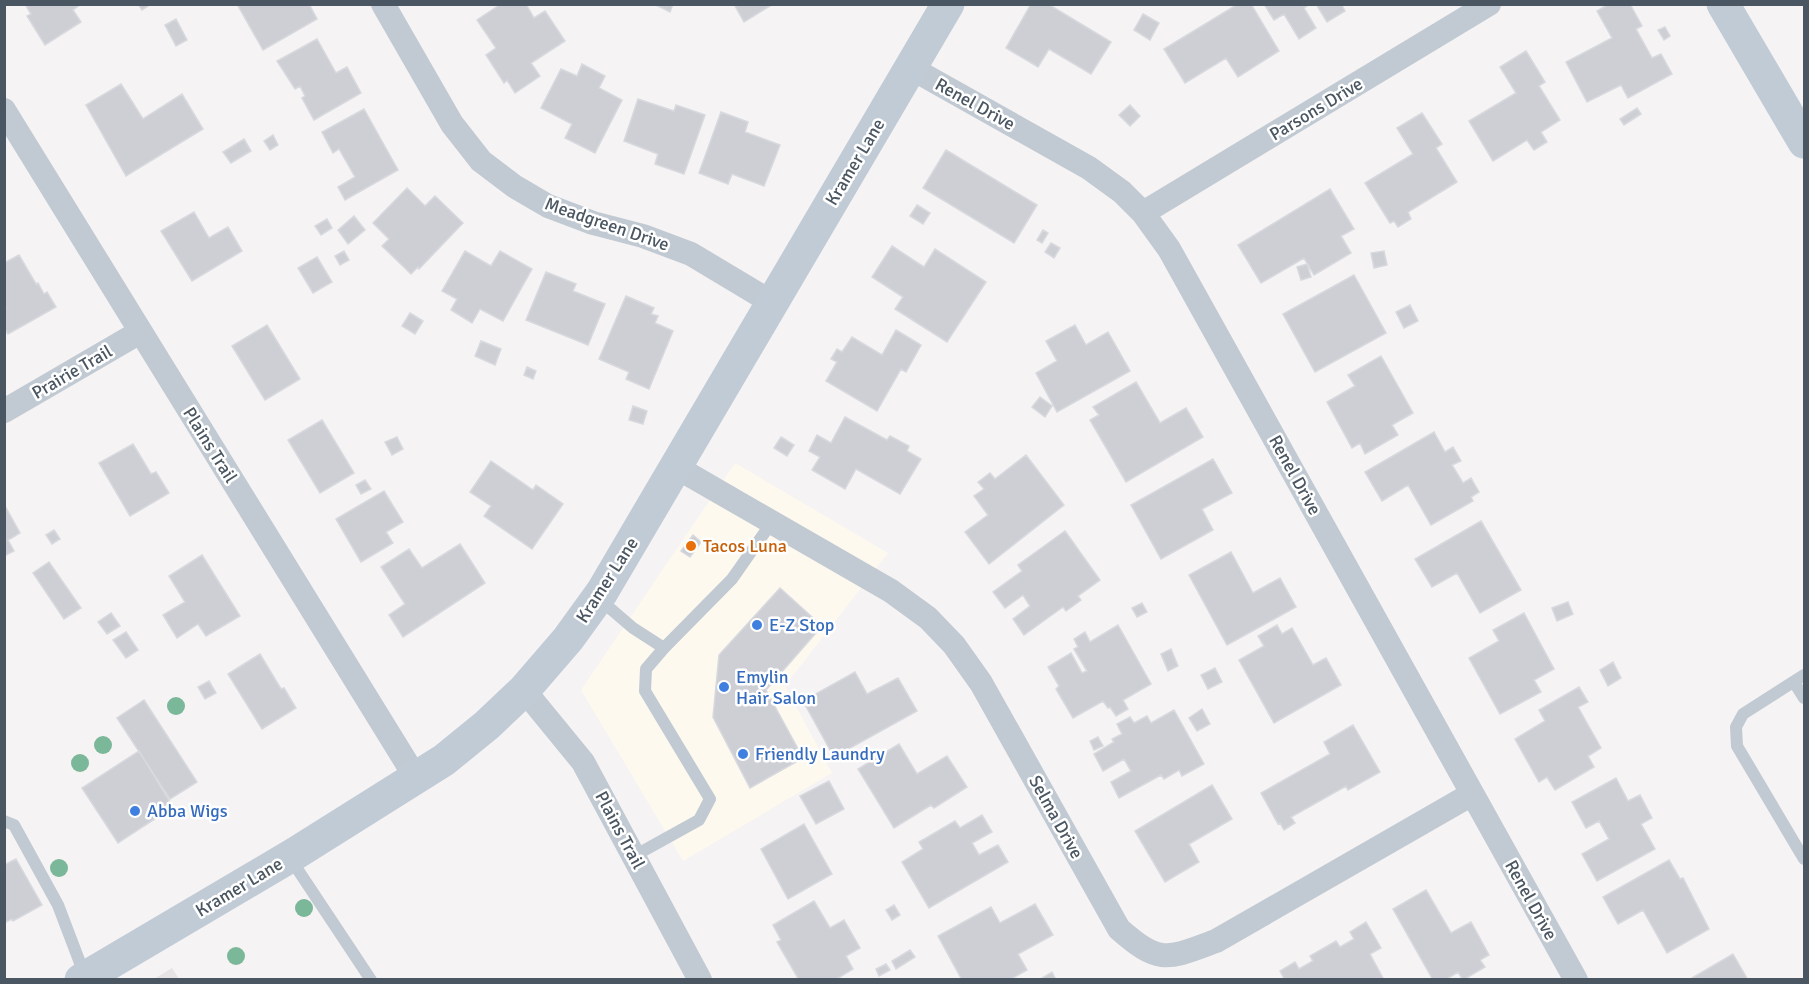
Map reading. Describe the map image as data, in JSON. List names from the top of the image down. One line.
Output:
{"streets":{"street":["Renel Drive","Parsons Drive","Kramer Lane","Meadgreen Drive","Prairie Trail","Plains Trail","Selma Drive"]},"crossings":[["Renel Drive","Parsons Drive"],["Renel Drive","Kramer Lane"],["Renel Drive","Selma Drive"],["Kramer Lane","Meadgreen Drive"],["Kramer Lane","Plains Trail"],["Kramer Lane","Selma Drive"],["Prairie Trail","Plains Trail"]],"places":["Tacos Luna","E-Z Stop","Emylin Hair Salon","Friendly Laundry","Abba Wigs"]}
